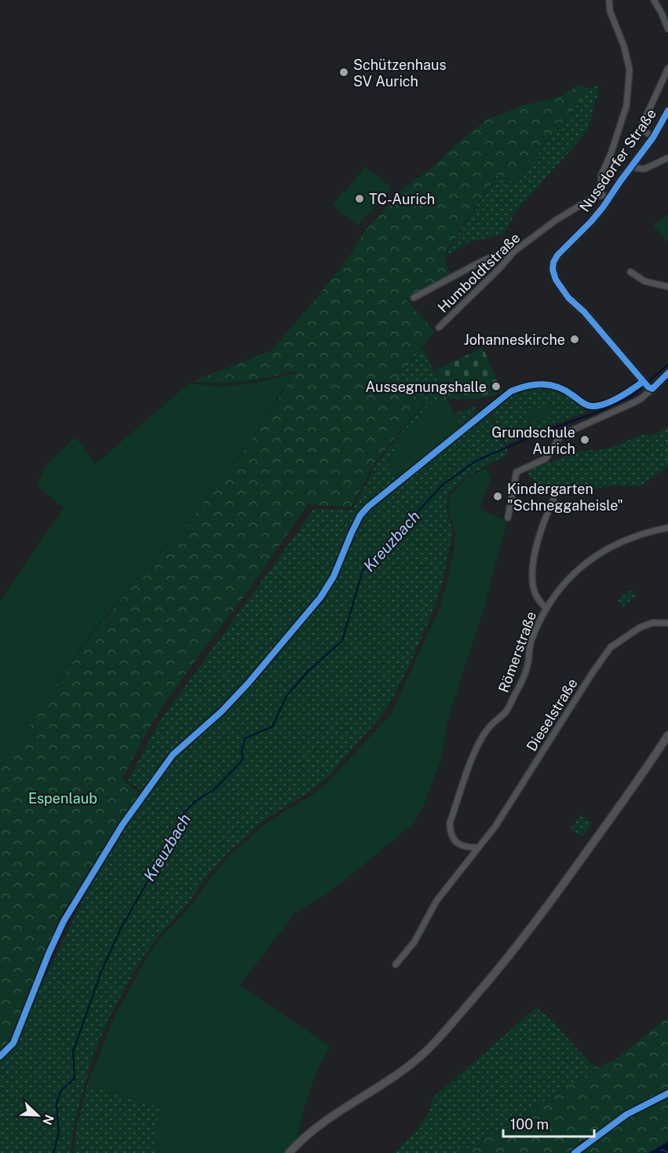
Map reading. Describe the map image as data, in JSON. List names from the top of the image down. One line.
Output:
{"streets":{"street":["Nussdorfer Straße","Humboldtstraße","Römerstraße","Dieselstraße"]},"crossings":[["Nussdorfer Straße","Humboldtstraße"],["Römerstraße","Dieselstraße"]],"water":["Kreuzbach"],"parks":["Espenlaub"],"places":["Schützenhaus SV Aurich","TC-Aurich","Johanneskirche","Aussegnungshalle","Grundschule Aurich","Kindergarten \"Schneggaheisle\""],"scale_bar":"100 m","north":"bottom right"}
